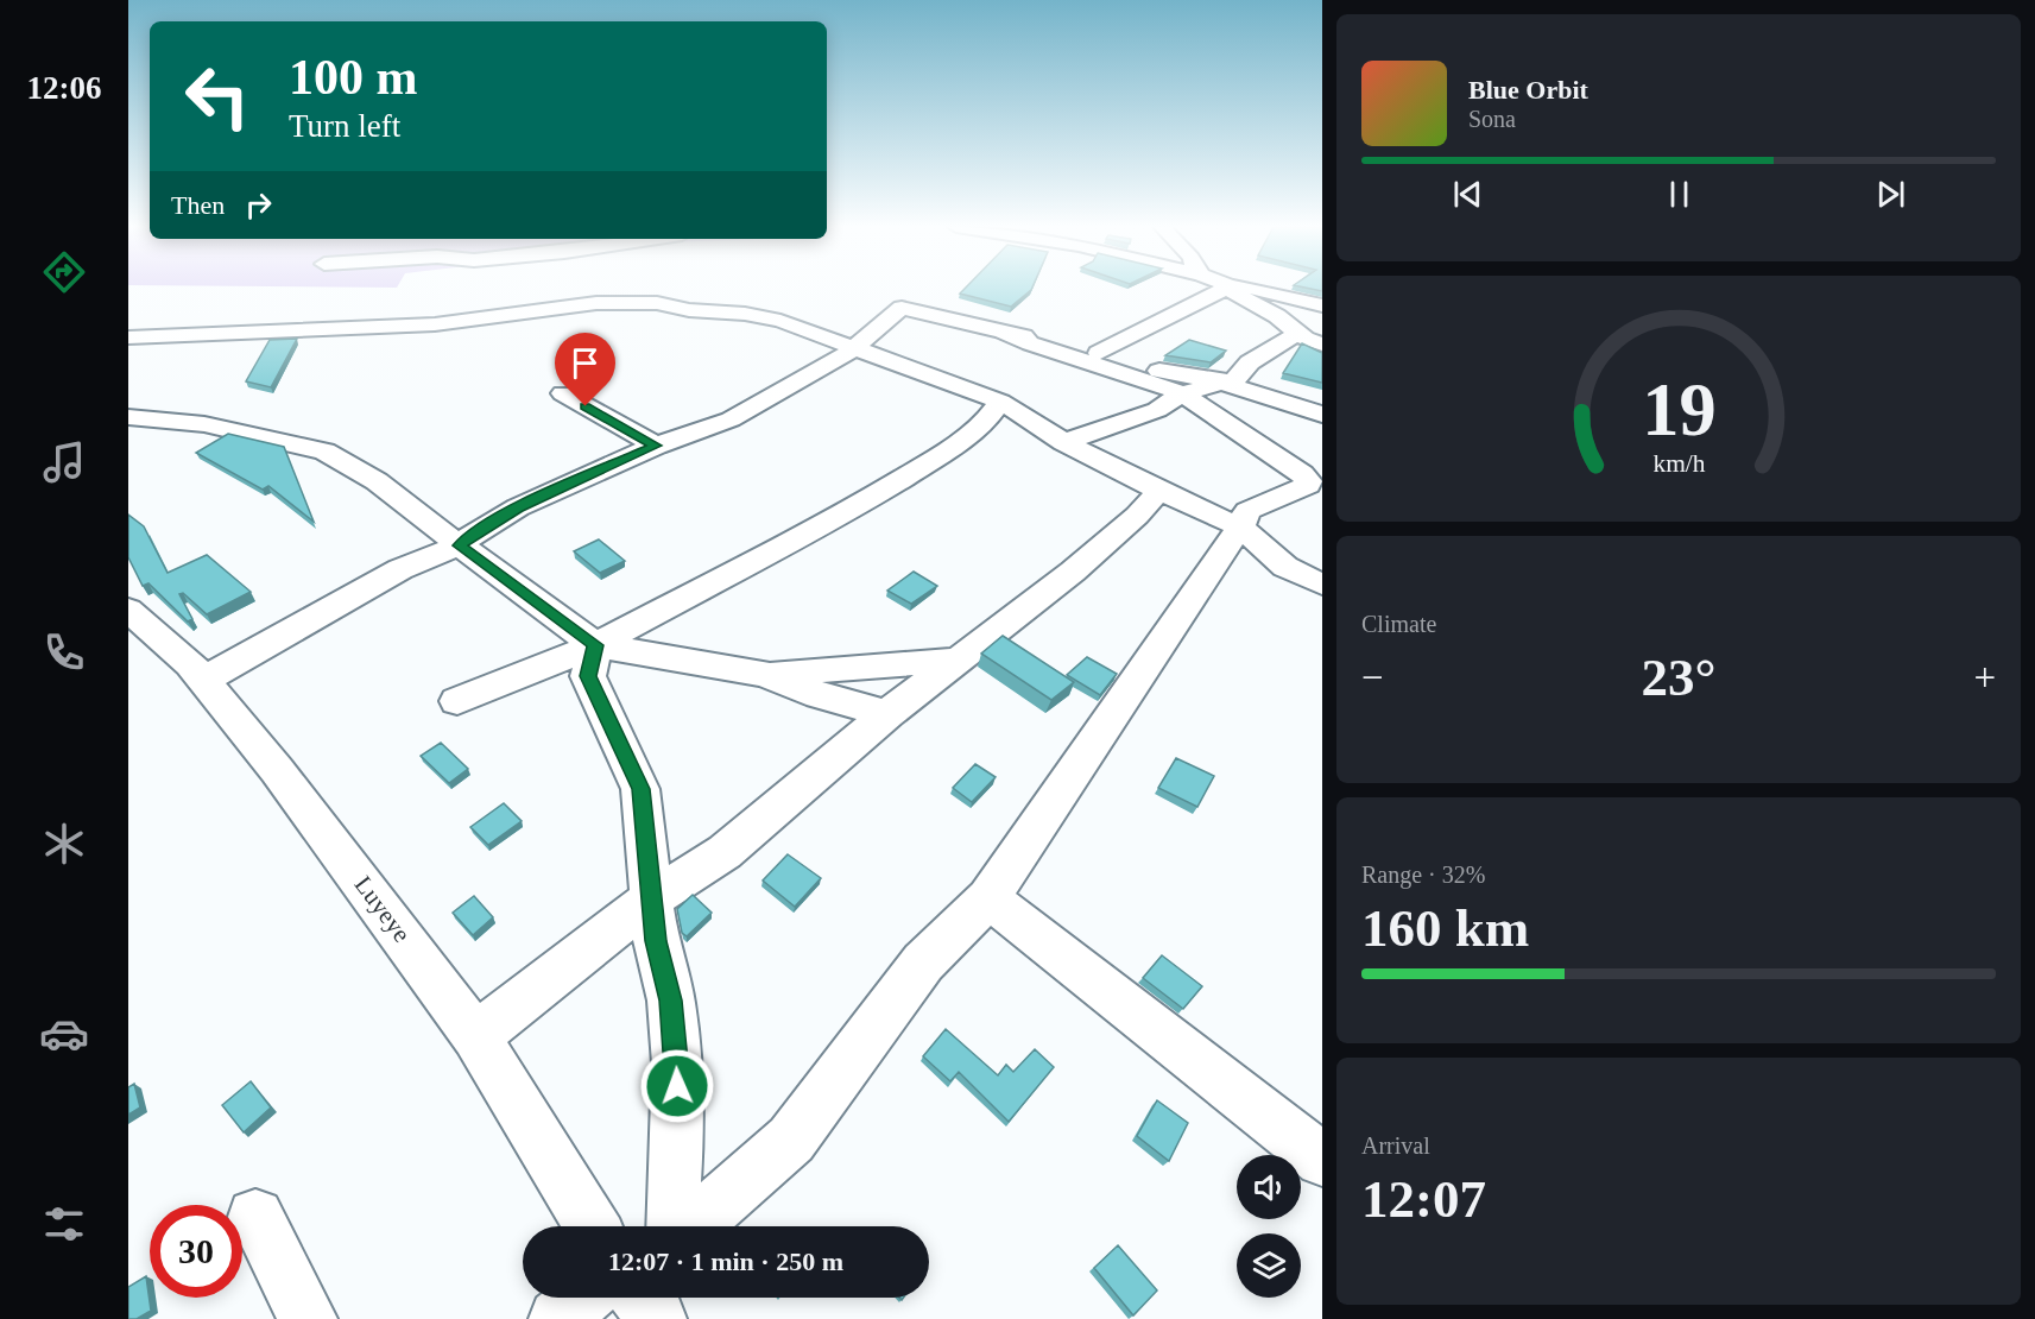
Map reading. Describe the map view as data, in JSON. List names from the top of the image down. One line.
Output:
{"streets":{"street":["Luyeye"]},"page":{"tabs":"12:06","turn":["100 m","Turn left"],"song":["Blue Orbit","Sona"],"then":"Then","tile":["Climate",["Range · 32%","160 km"],["Arrival","12:07"]],"heat":["−","23°","+"],"limit":"30","trip":"12:07 · 1 min · 250 m","gauge":["19","km/h"]}}
